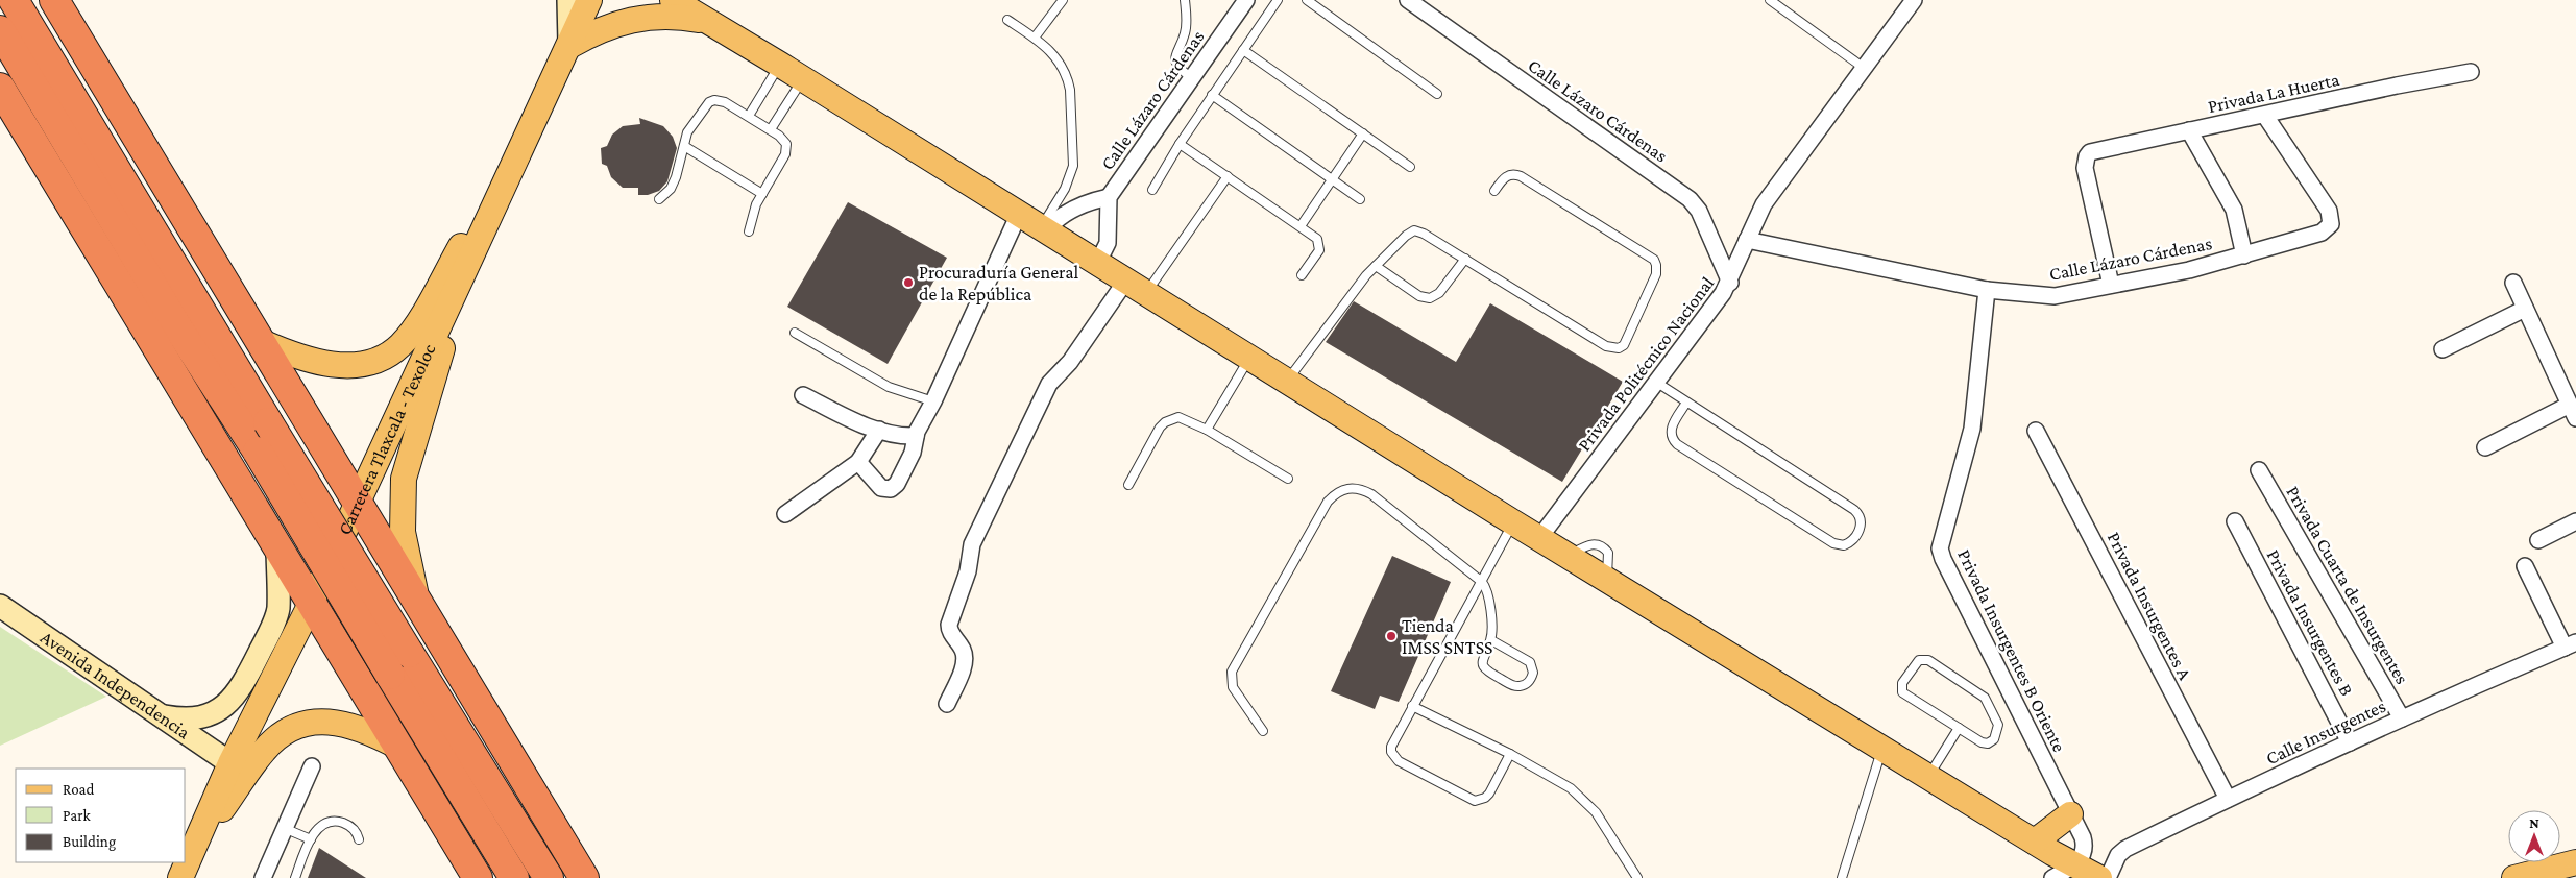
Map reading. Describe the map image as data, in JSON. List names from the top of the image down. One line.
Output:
{"streets":{"main road":["Carretera Tlaxcala - Texoloc"],"street":["Privada La Huerta","Calle Lázaro Cárdenas","Privada Politécnico Nacional","Privada Cuarta de Insurgentes","Privada Insurgentes A","Privada Insurgentes B","Privada Insurgentes B Oriente","Avenida Independencia","Calle Insurgentes"]},"crossings":[["Privada La Huerta","Calle Lázaro Cárdenas"],["Calle Lázaro Cárdenas","Privada Politécnico Nacional"],["Calle Lázaro Cárdenas","Privada Insurgentes B Oriente"],["Carretera Tlaxcala - Texoloc","Avenida Independencia"],["Privada Cuarta de Insurgentes","Calle Insurgentes"],["Privada Insurgentes A","Calle Insurgentes"],["Privada Insurgentes B","Calle Insurgentes"]],"places":["Procuraduría General de la República","Tienda IMSS SNTSS"],"legend":["Road","Park","Building"],"north":"top"}
